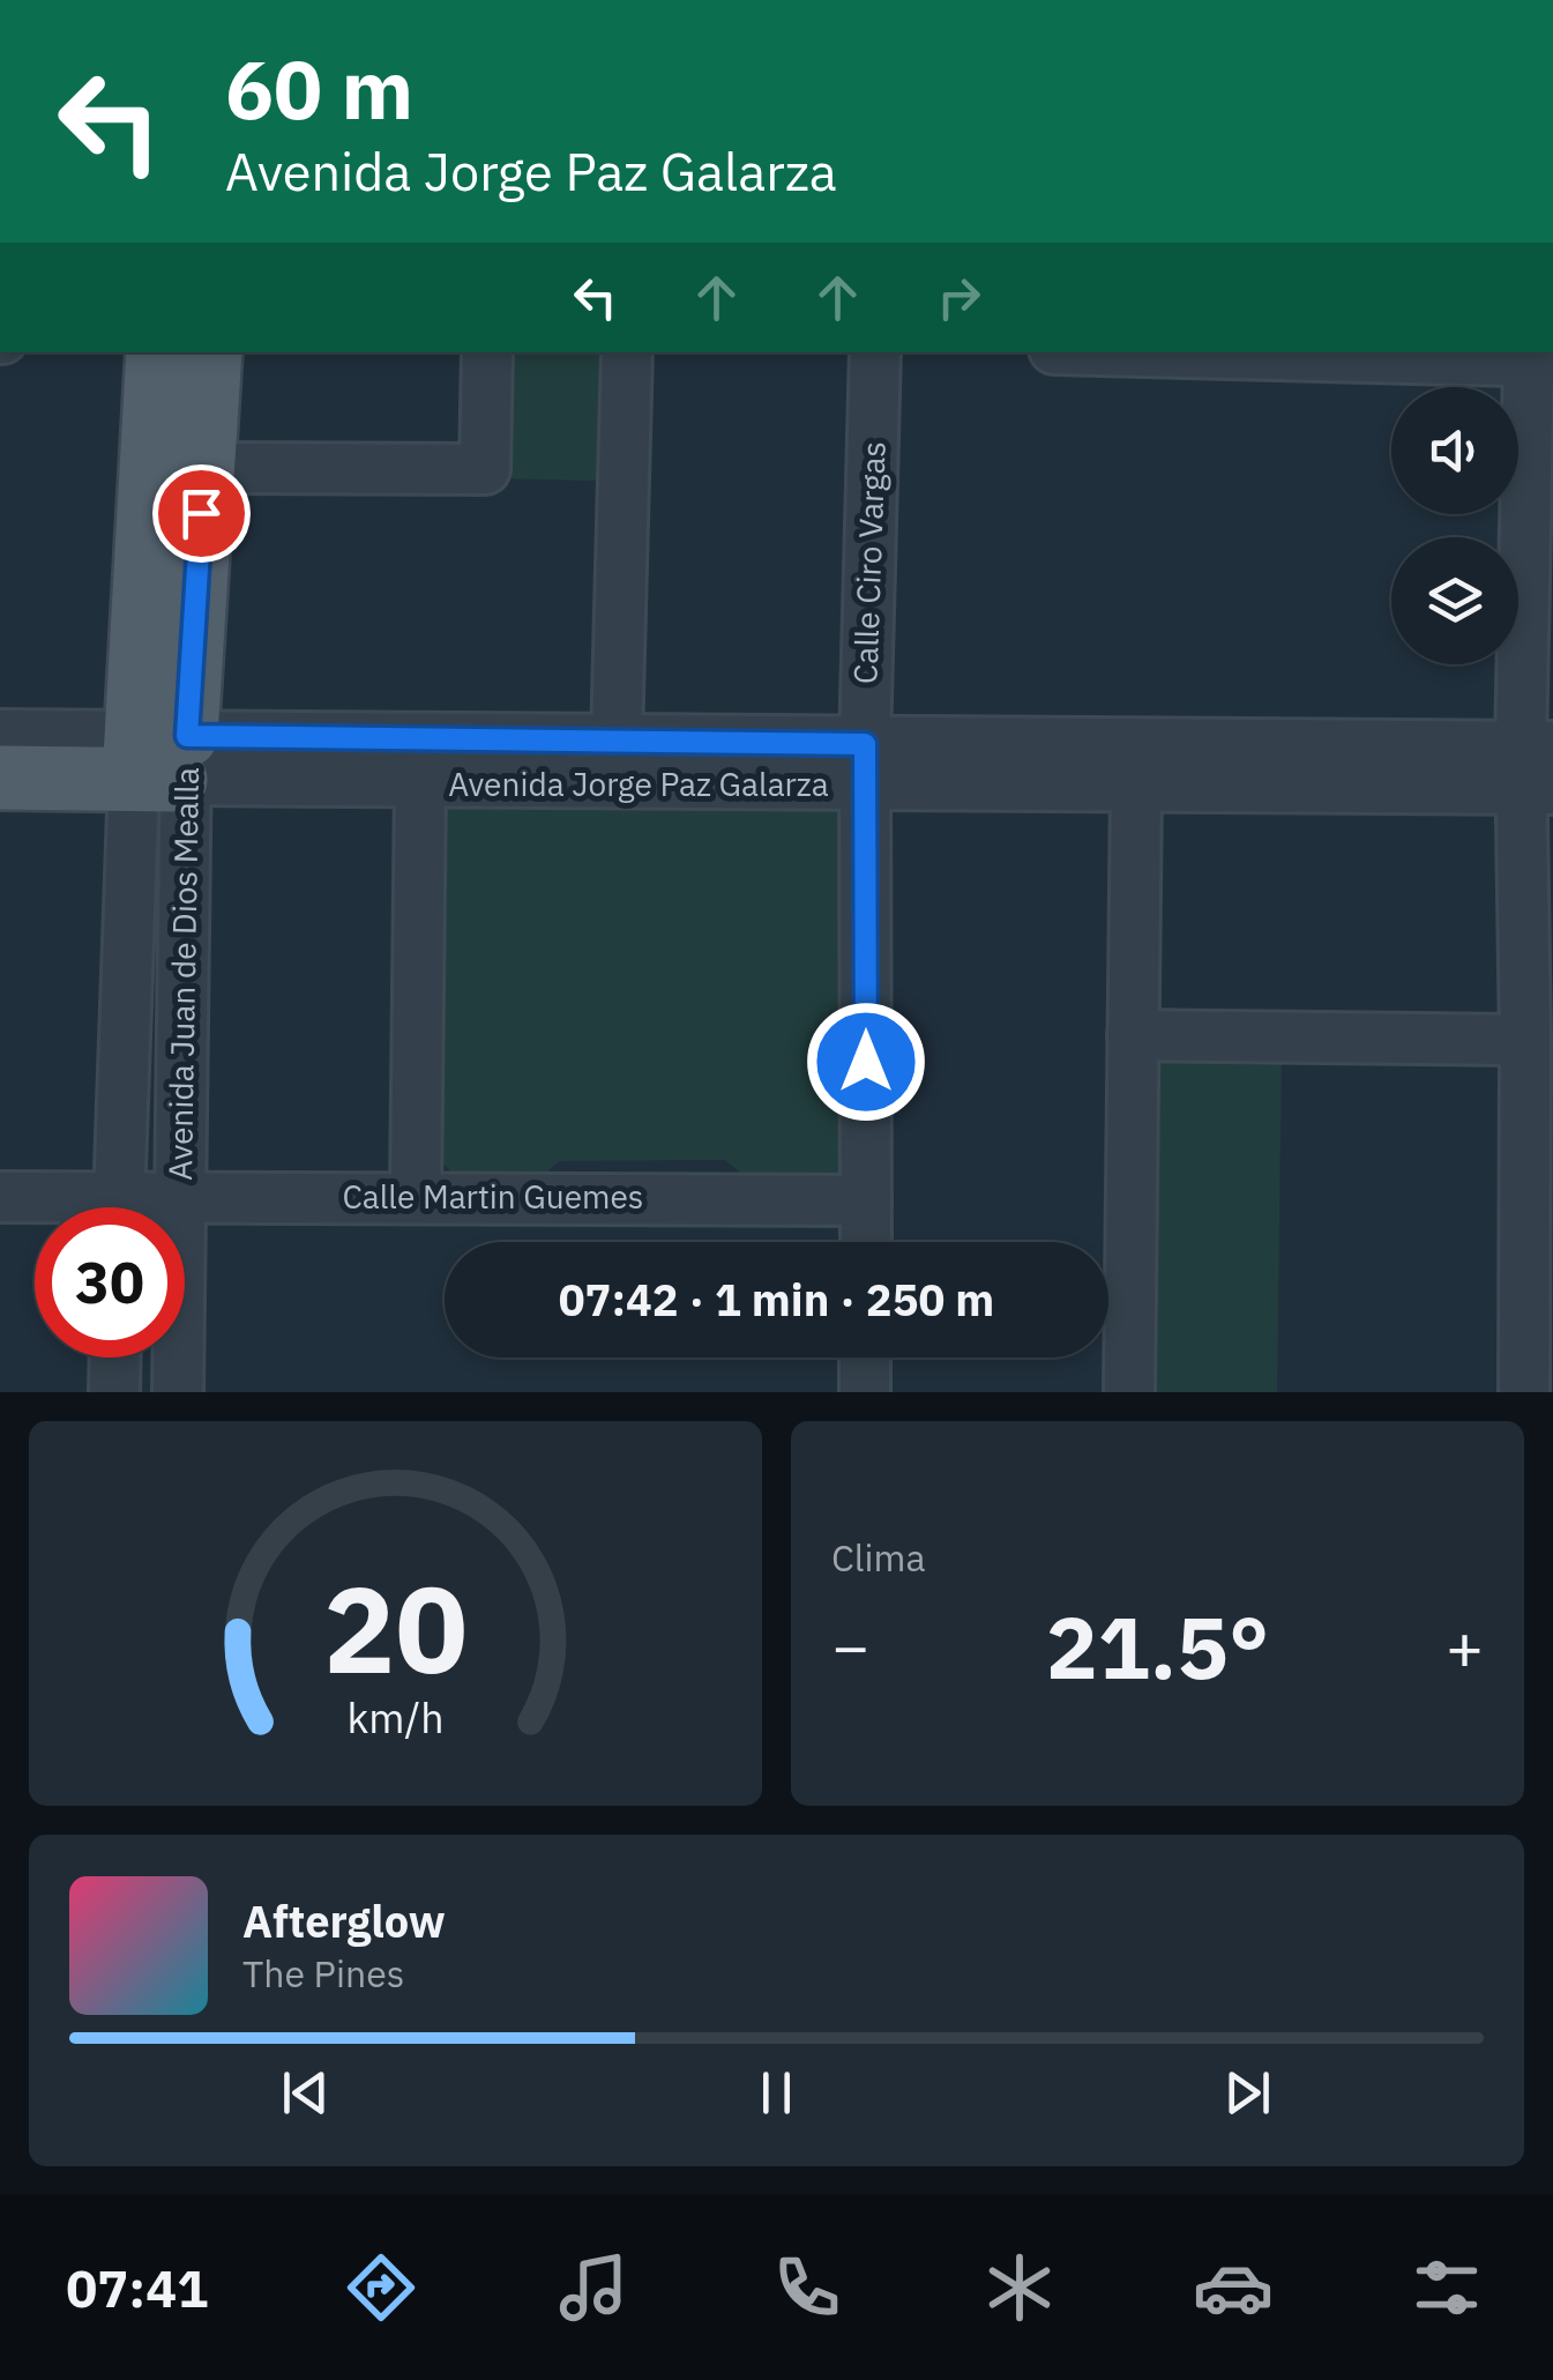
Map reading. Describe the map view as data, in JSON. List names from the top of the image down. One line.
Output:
{"streets":{"main road":["Avenida Jorge Paz Galarza","Avenida Juan de Dios Mealla"],"street":["Calle Ciro Vargas","Calle Martin Guemes"]},"crossings":[["Calle Ciro Vargas","Avenida Jorge Paz Galarza"],["Calle Ciro Vargas","Calle Martin Guemes"],["Avenida Jorge Paz Galarza","Avenida Juan de Dios Mealla"],["Avenida Juan de Dios Mealla","Calle Martin Guemes"]],"page":{"turn":["60 m","Avenida Jorge Paz Galarza"],"limit":"30","trip":"07:42 · 1 min · 250 m","tile":"Clima","heat":["−","21.5°","+"],"song":["Afterglow","The Pines"],"tabs":"07:41","gauge":["20","km/h"]}}
